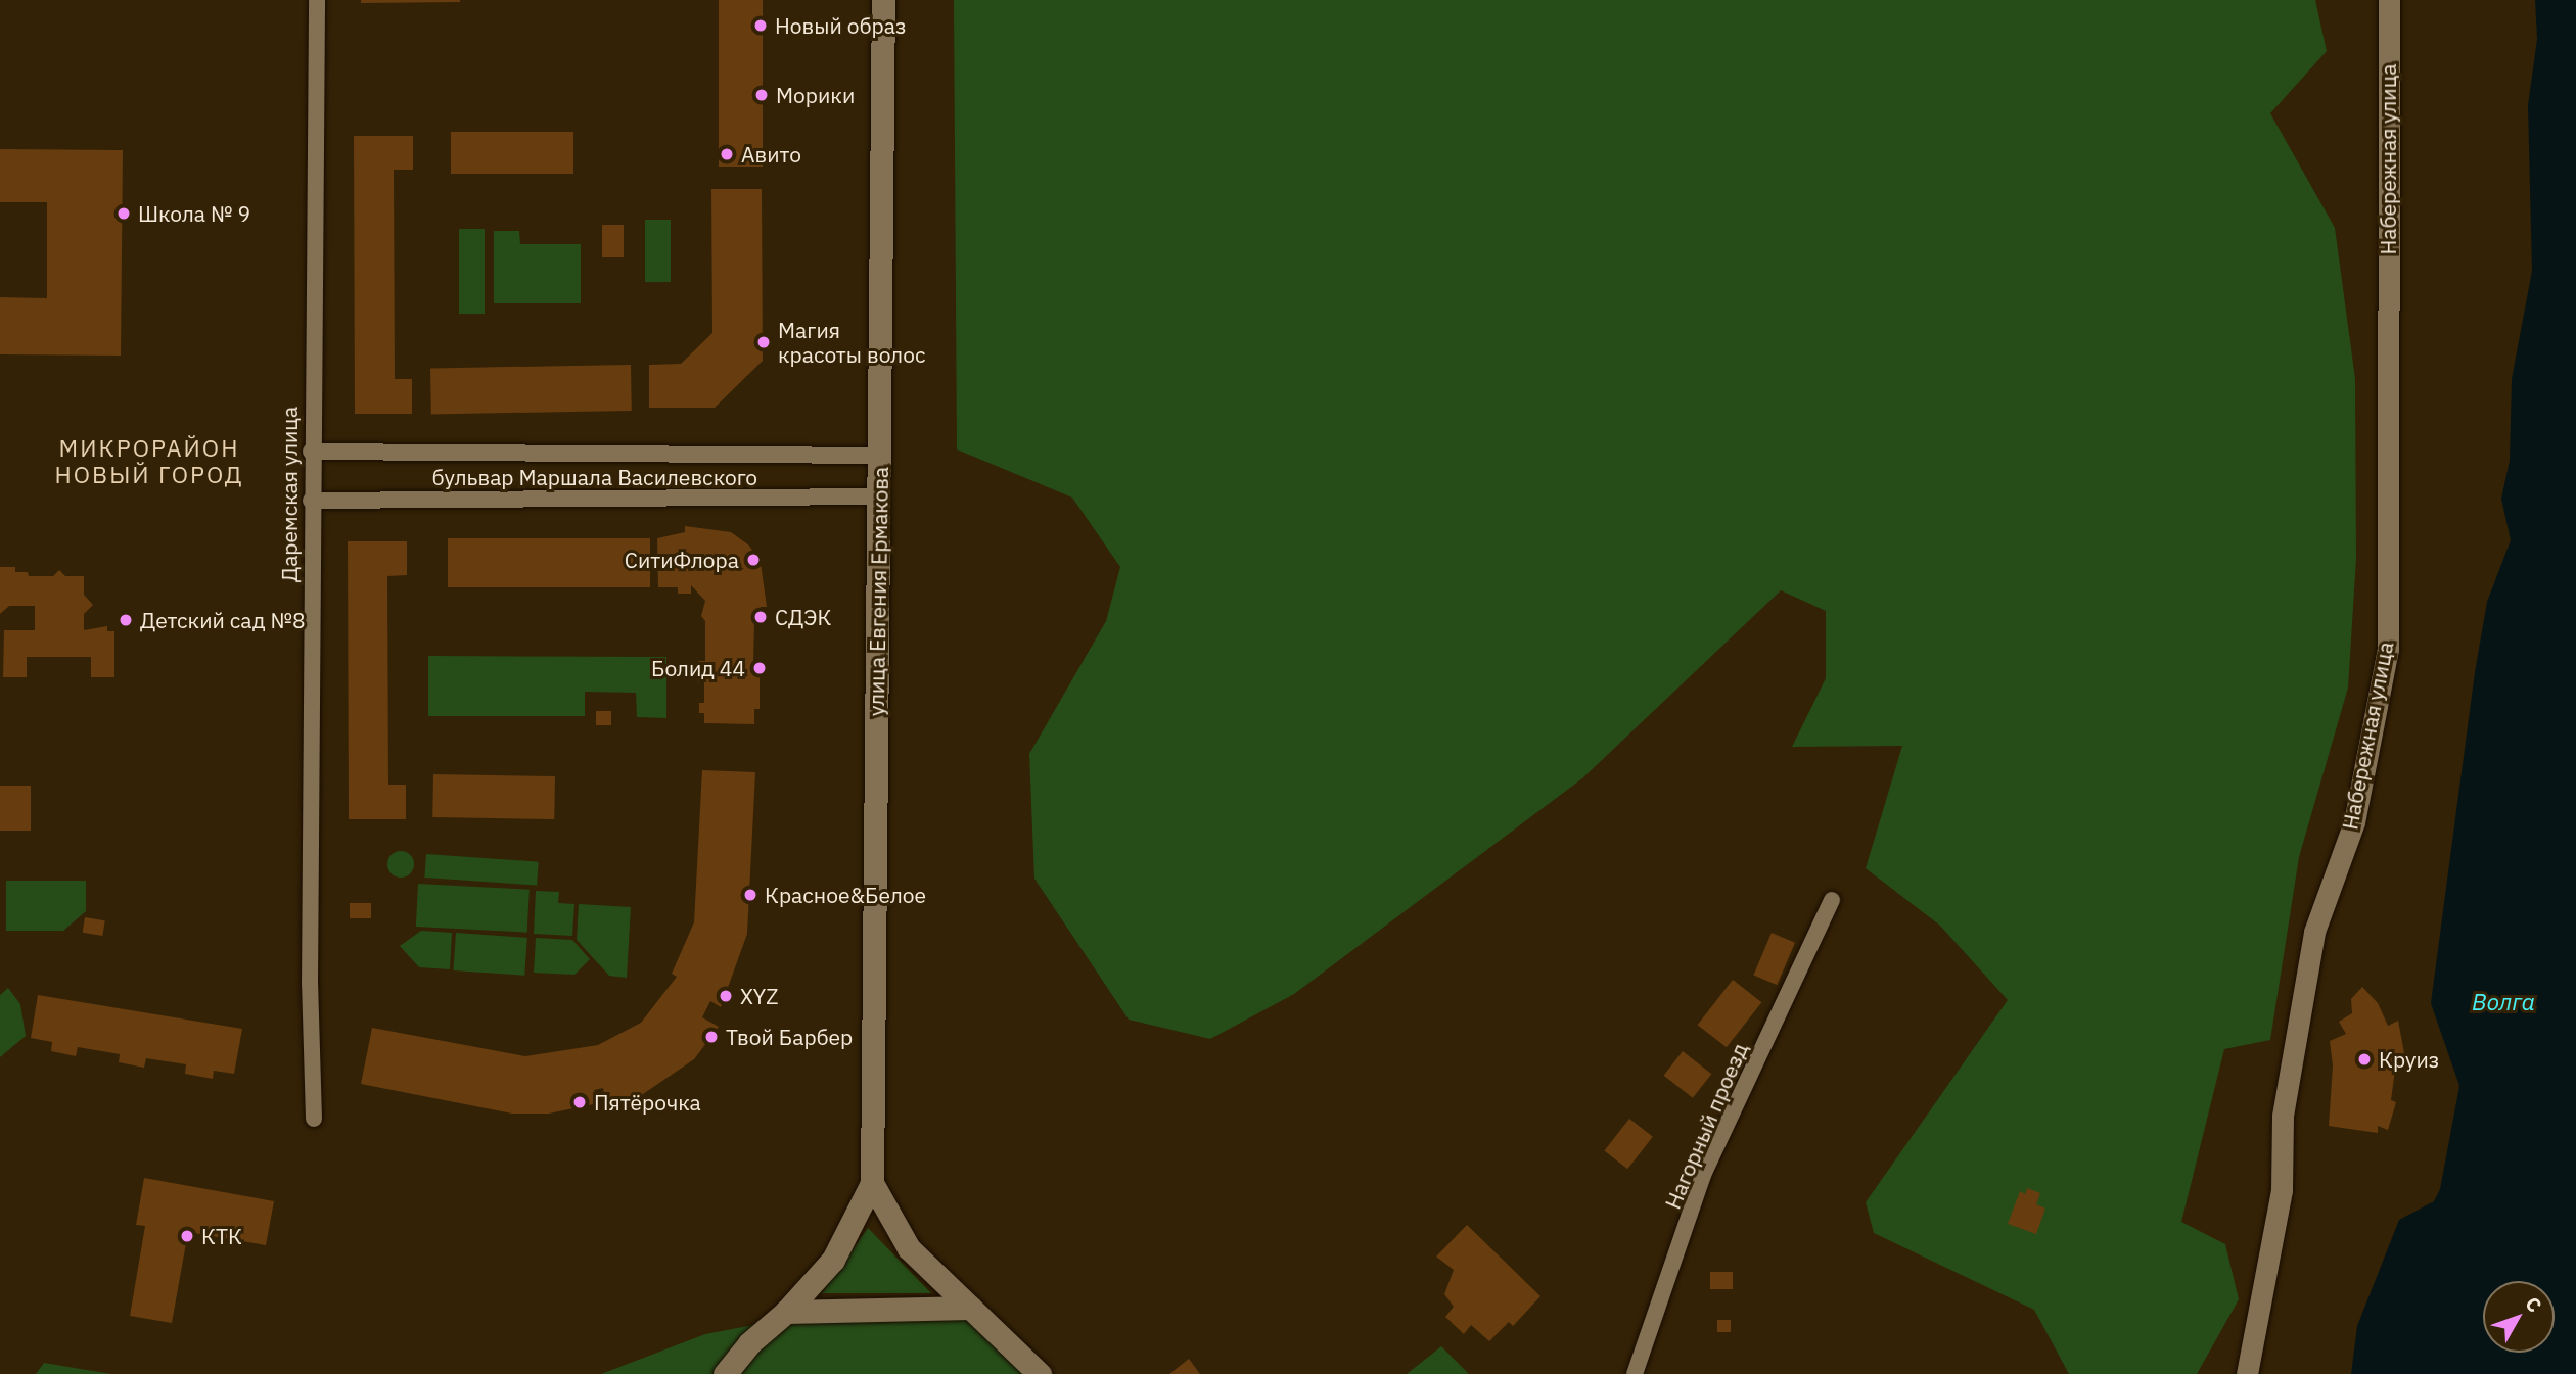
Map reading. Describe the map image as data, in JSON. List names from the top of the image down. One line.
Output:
{"streets":{"main road":["улица Евгения Ермакова"],"street":["Набережная улица","бульвар Маршала Василевского","Даремская улица","Нагорный проезд"]},"crossings":[["бульвар Маршала Василевского","Даремская улица"],["бульвар Маршала Василевского","улица Евгения Ермакова"]],"districts":["МИКРОРАЙОН НОВЫЙ ГОРОД"],"water":["Волга"],"places":["Новый образ","Морики","Авито","Школа № 9","Магия красоты волос","СитиФлора","СДЭК","Детский сад №8","Болид 44","Красное&Белое","XYZ","Твой Барбер","Круиз","Пятёрочка","КТК"],"north":"top right"}
